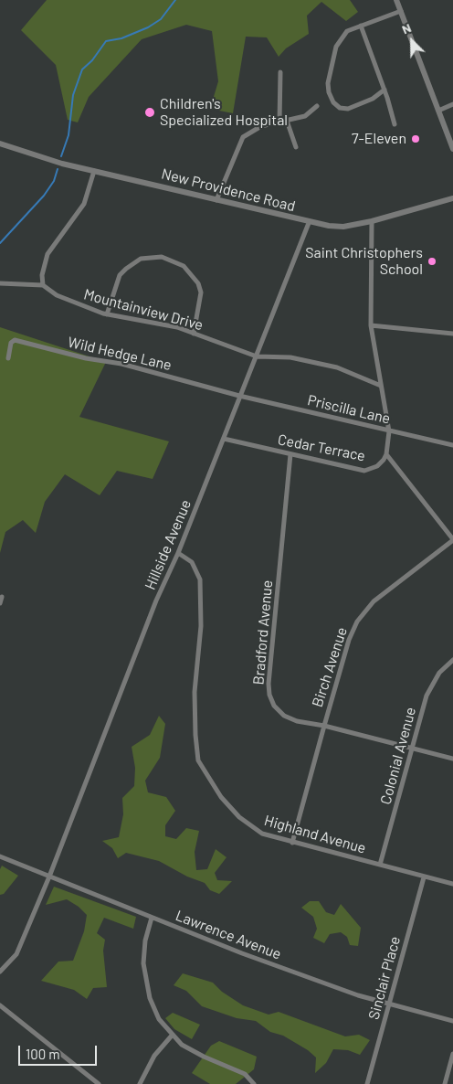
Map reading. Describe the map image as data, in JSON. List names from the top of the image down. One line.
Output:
{"streets":{"street":["New Providence Road","Mountainview Drive","Wild Hedge Lane","Priscilla Lane","Cedar Terrace","Hillside Avenue","Bradford Avenue","Birch Avenue","Colonial Avenue","Highland Avenue","Lawrence Avenue","Sinclair Place"]},"crossings":[["New Providence Road","Cedar Terrace"],["New Providence Road","Hillside Avenue"],["Mountainview Drive","Cedar Terrace"],["Mountainview Drive","Hillside Avenue"],["Wild Hedge Lane","Priscilla Lane"],["Wild Hedge Lane","Hillside Avenue"],["Priscilla Lane","Cedar Terrace"],["Priscilla Lane","Hillside Avenue"],["Cedar Terrace","Hillside Avenue"],["Cedar Terrace","Bradford Avenue"],["Hillside Avenue","Highland Avenue"],["Hillside Avenue","Lawrence Avenue"],["Bradford Avenue","Birch Avenue"],["Bradford Avenue","Colonial Avenue"],["Birch Avenue","Highland Avenue"],["Colonial Avenue","Highland Avenue"],["Highland Avenue","Sinclair Place"],["Lawrence Avenue","Sinclair Place"]],"places":["Children's Specialized Hospital","7-Eleven","Saint Christophers School"],"scale_bar":"100 m","north":"top left"}
